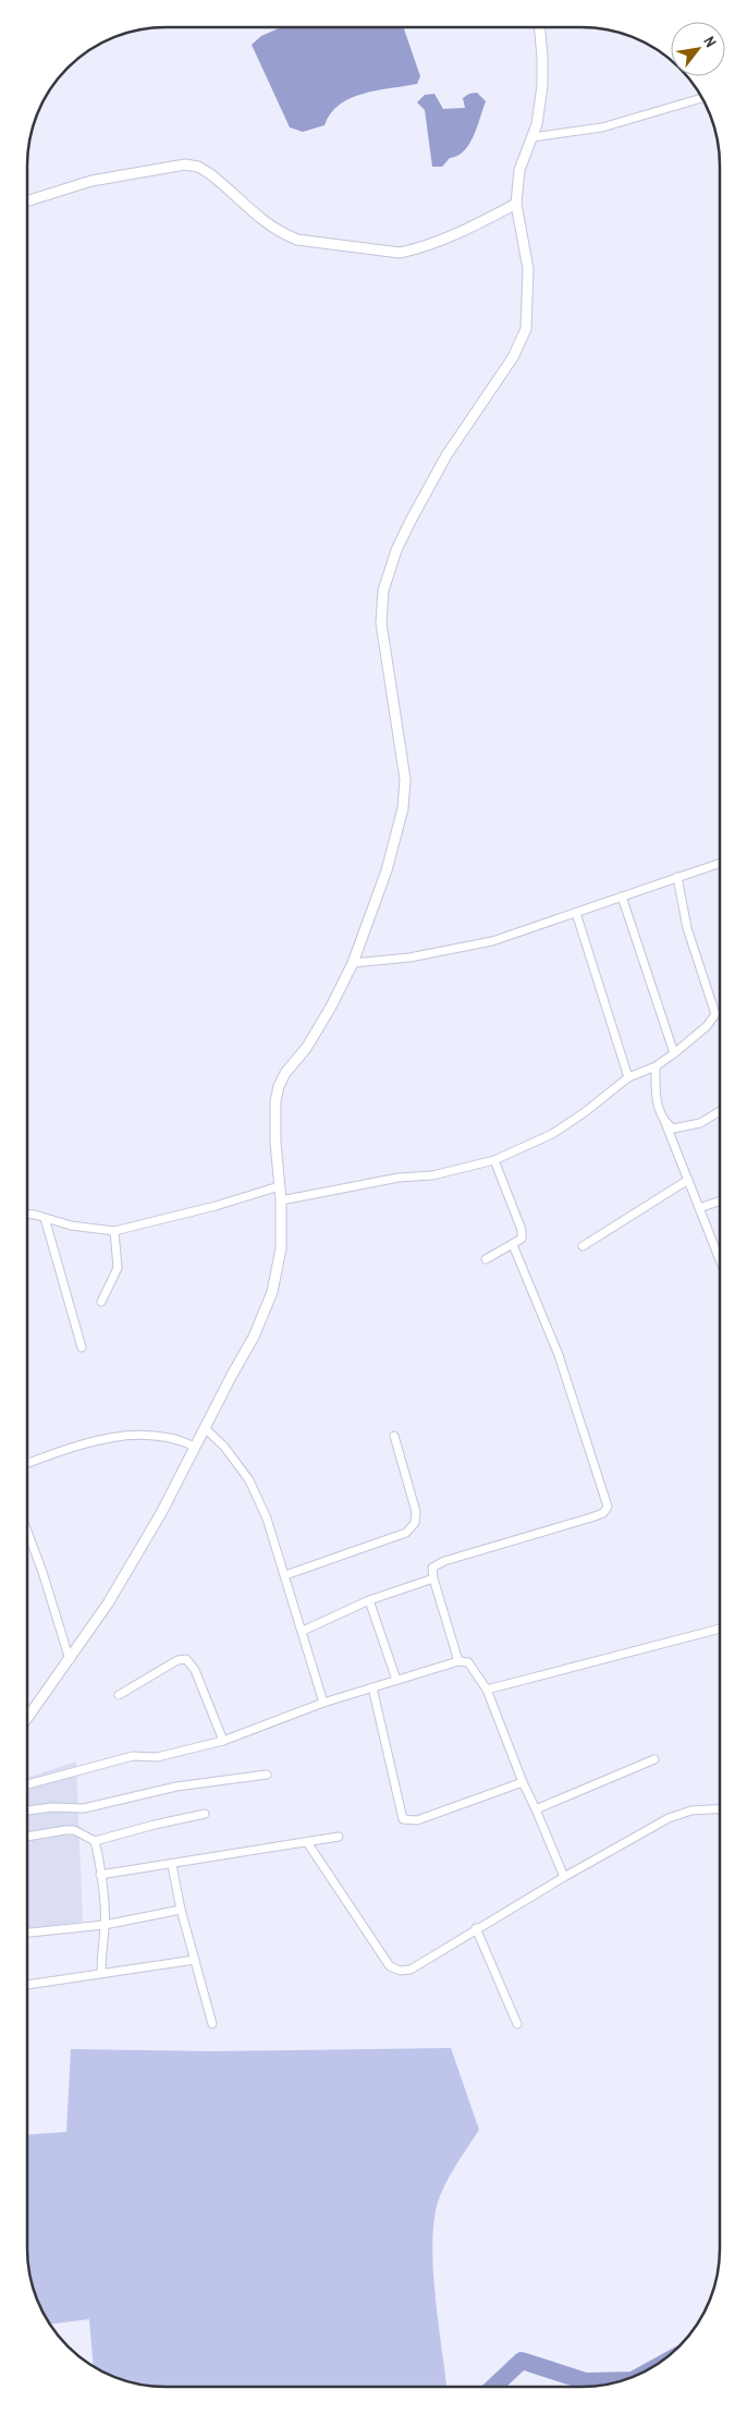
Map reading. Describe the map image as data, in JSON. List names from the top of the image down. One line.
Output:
{"north":"top right"}
